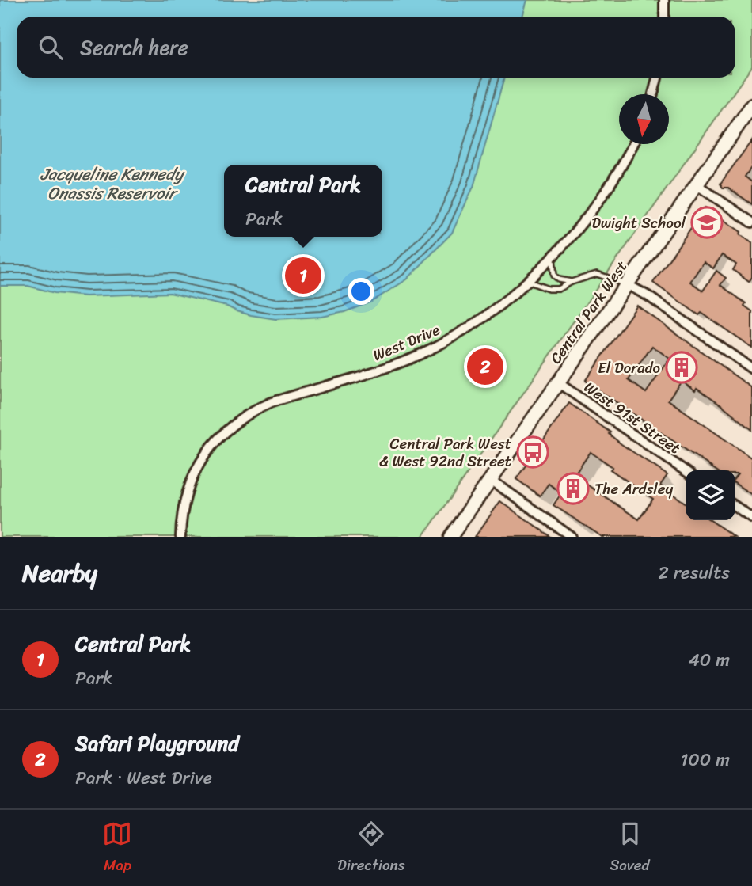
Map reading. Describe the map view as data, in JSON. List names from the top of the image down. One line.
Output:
{"streets":{"main road":["Central Park West"],"street":["West Drive","West 91st Street"]},"crossings":[["Central Park West","West 91st Street"]],"water":["Jacqueline Kennedy Onassis Reservoir"],"places":{"school or university":["Dwight School"],"building":["El Dorado","The Ardsley"],"bus stop":["Central Park West & West 92nd Street"]},"north":"bottom","page":{"search":"Search here","popup":["Central Park","Park"],"pins":["1","2"],"heading":["Nearby","2 results"],"list":[{"mark":"1","name":"Central Park","note":"Park","value":"40 m"},{"mark":"2","name":"Safari Playground","note":"Park · West Drive","value":"100 m"}],"nav":["Map","Directions","Saved"]}}
